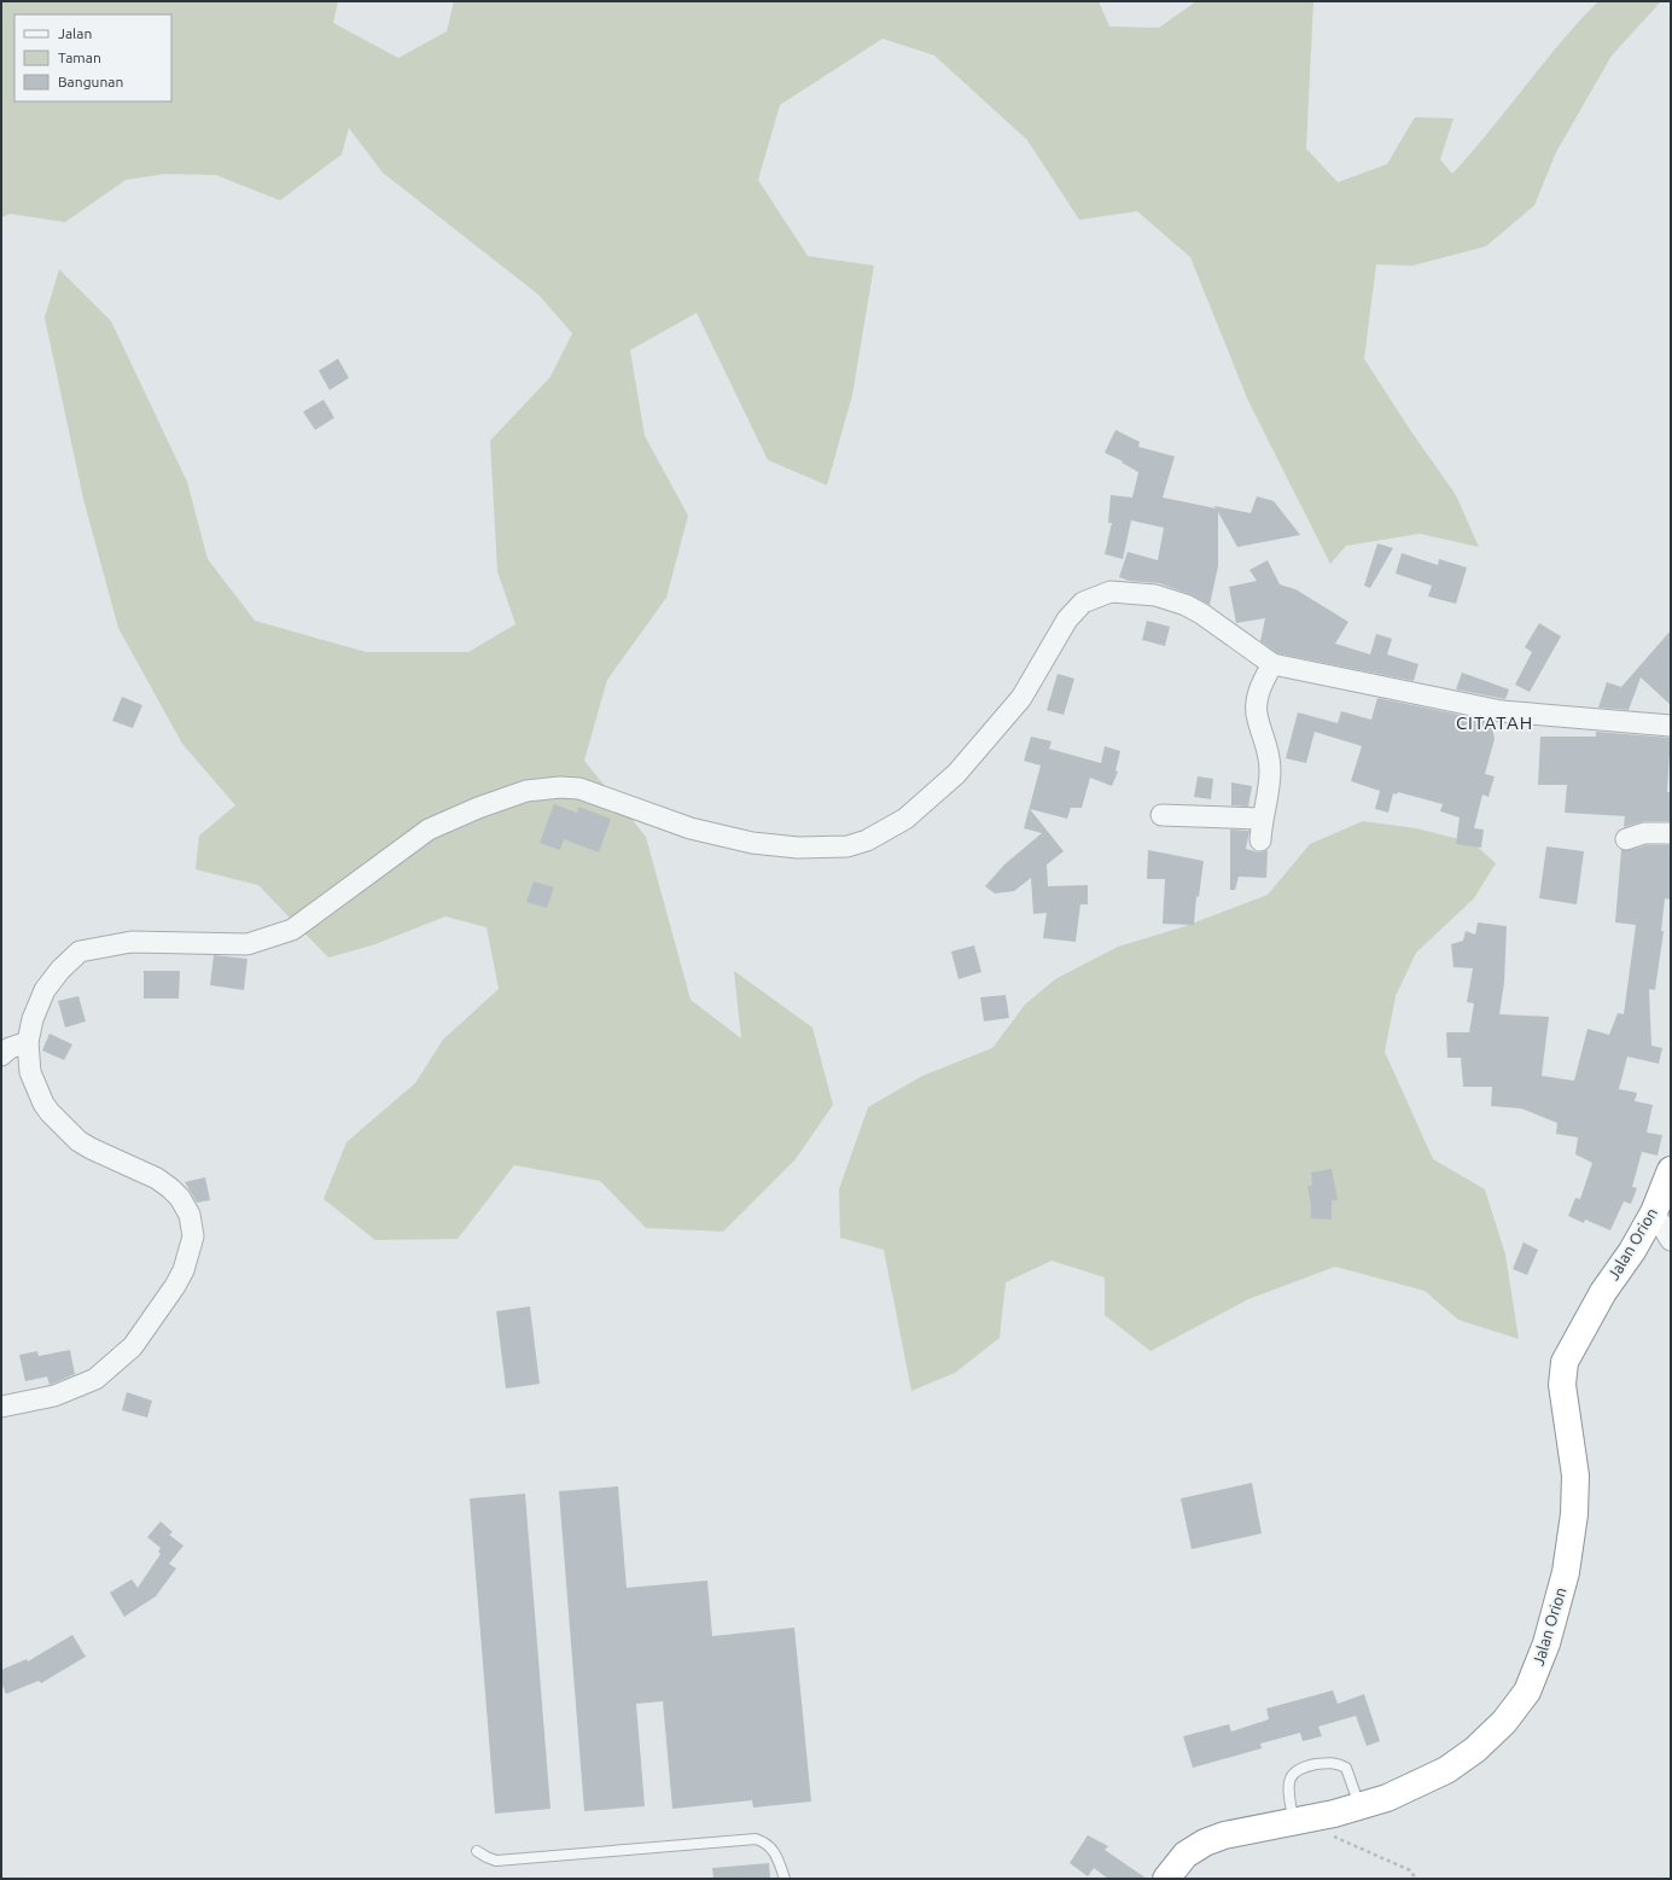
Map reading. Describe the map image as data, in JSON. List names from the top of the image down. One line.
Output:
{"streets":{"highway":["Jalan Orion"]},"districts":["CITATAH"],"legend":["Jalan","Taman","Bangunan"]}
